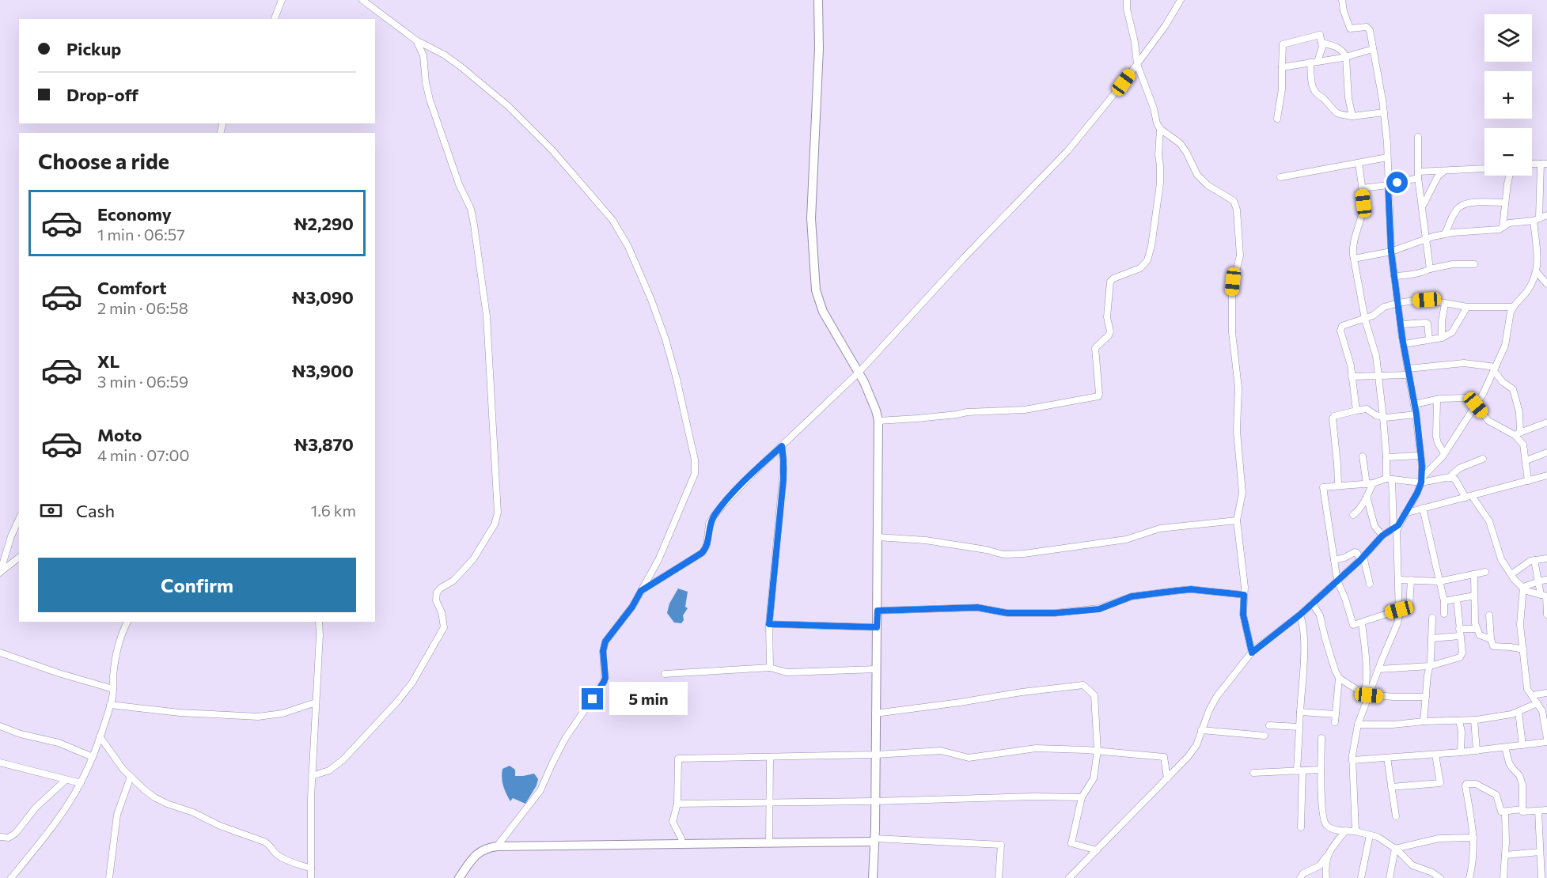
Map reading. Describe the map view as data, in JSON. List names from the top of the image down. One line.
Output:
{"page":{"map_buttons":["+","−"],"banner":["Pickup","Drop-off"],"heading":"Choose a ride","list":[{"name":"Economy","note":"1 min · 06:57","value":"₦2,290"},{"name":"Comfort","note":"2 min · 06:58","value":"₦3,090"},{"name":"XL","note":"3 min · 06:59","value":"₦3,900"},{"name":"Moto","note":"4 min · 07:00","value":"₦3,870"}],"pay":["Cash","1.6 km"],"buttons":"Confirm","bubble":"5 min"}}
